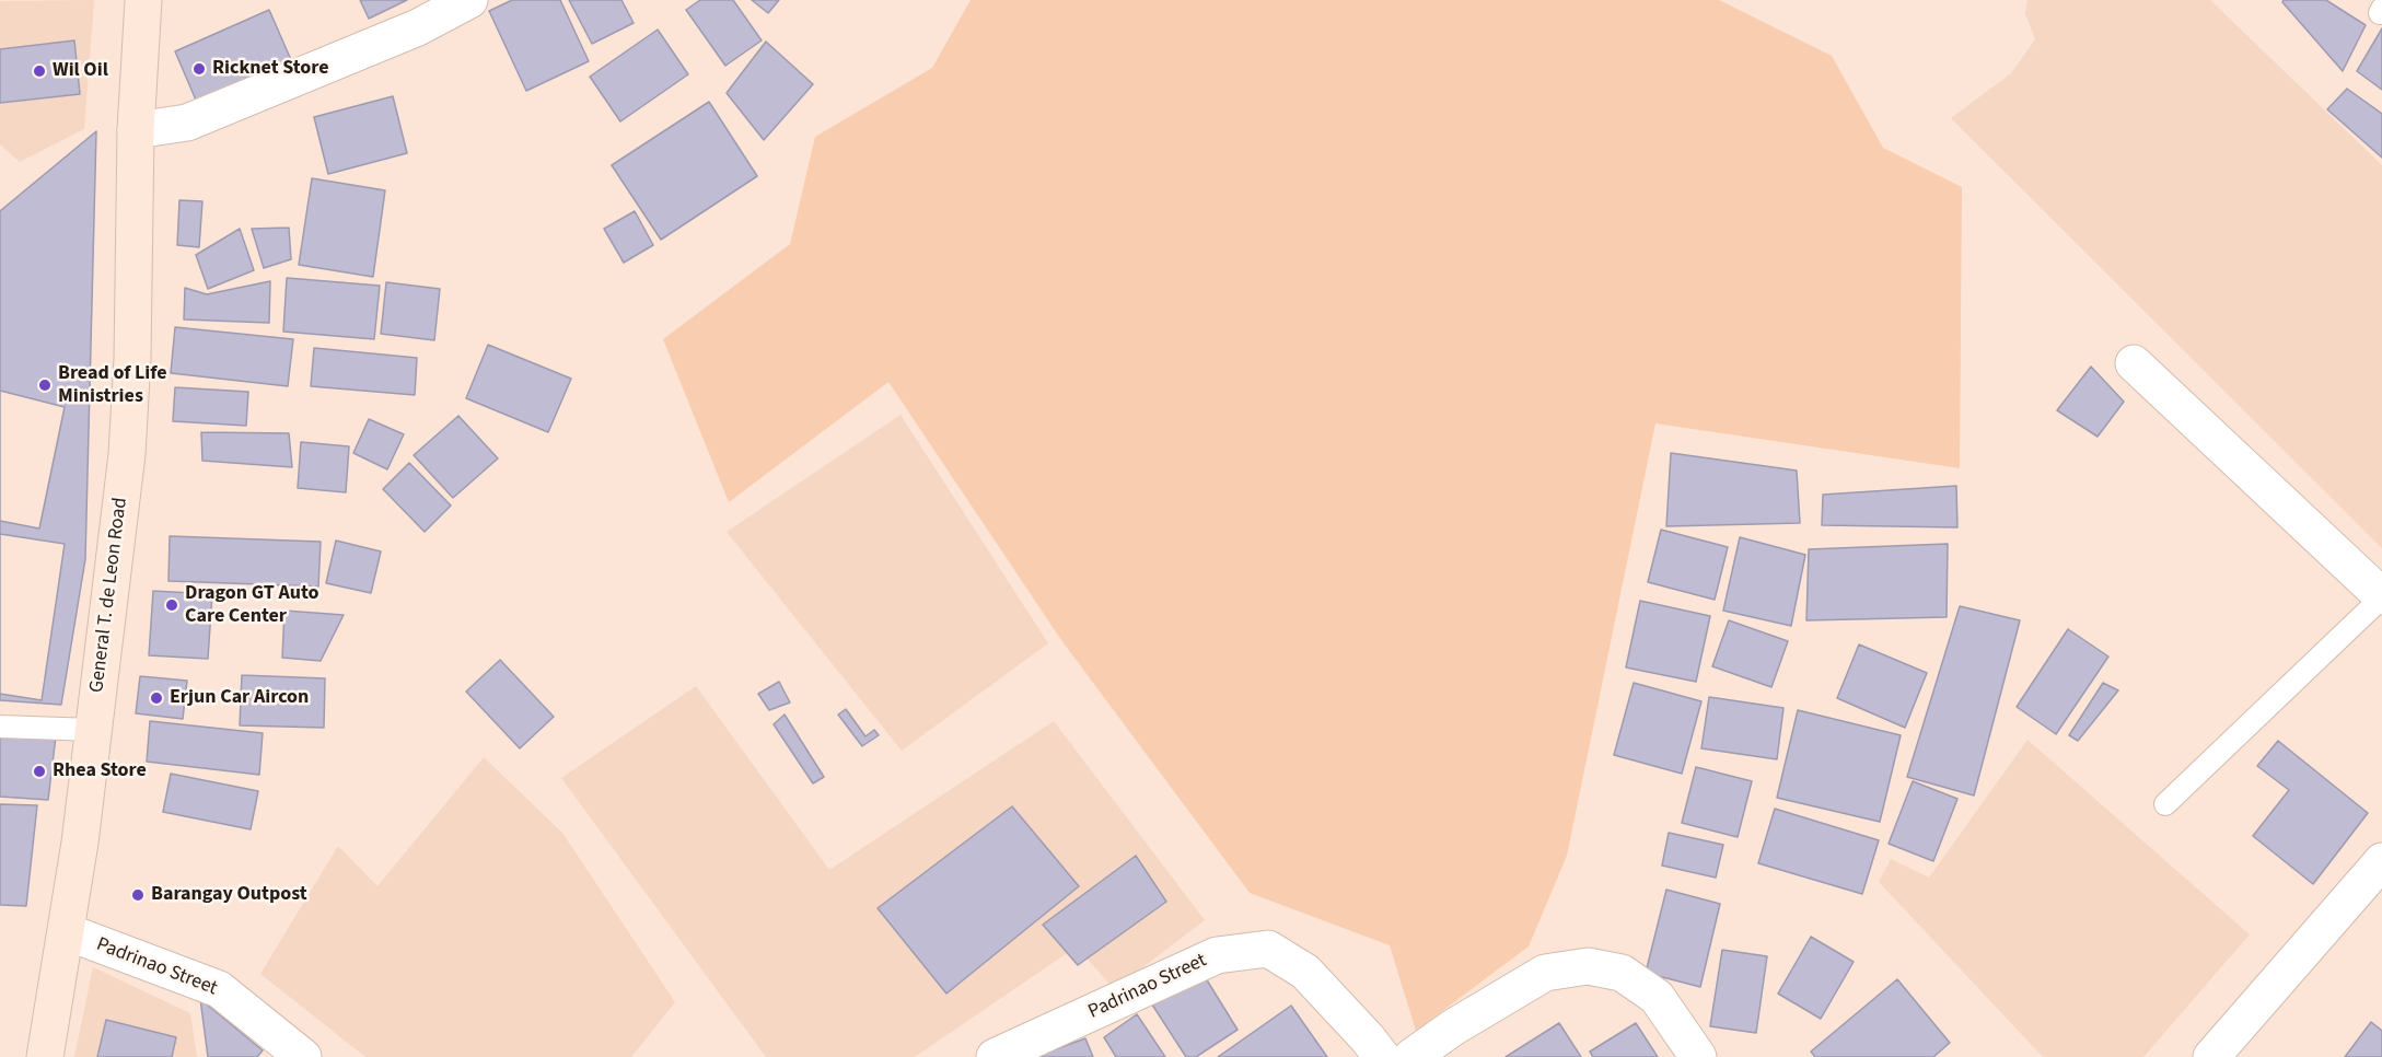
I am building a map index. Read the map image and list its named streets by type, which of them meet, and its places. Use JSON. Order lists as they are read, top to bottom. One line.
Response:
{"streets":{"main road":["General T. de Leon Road"],"street":["Padrinao Street"]},"crossings":[["General T. de Leon Road","Padrinao Street"]],"places":["Ricknet Store","Wil Oil","Bread of Life Ministries","Dragon GT Auto Care Center","Erjun Car Aircon","Rhea Store","Barangay Outpost"]}
